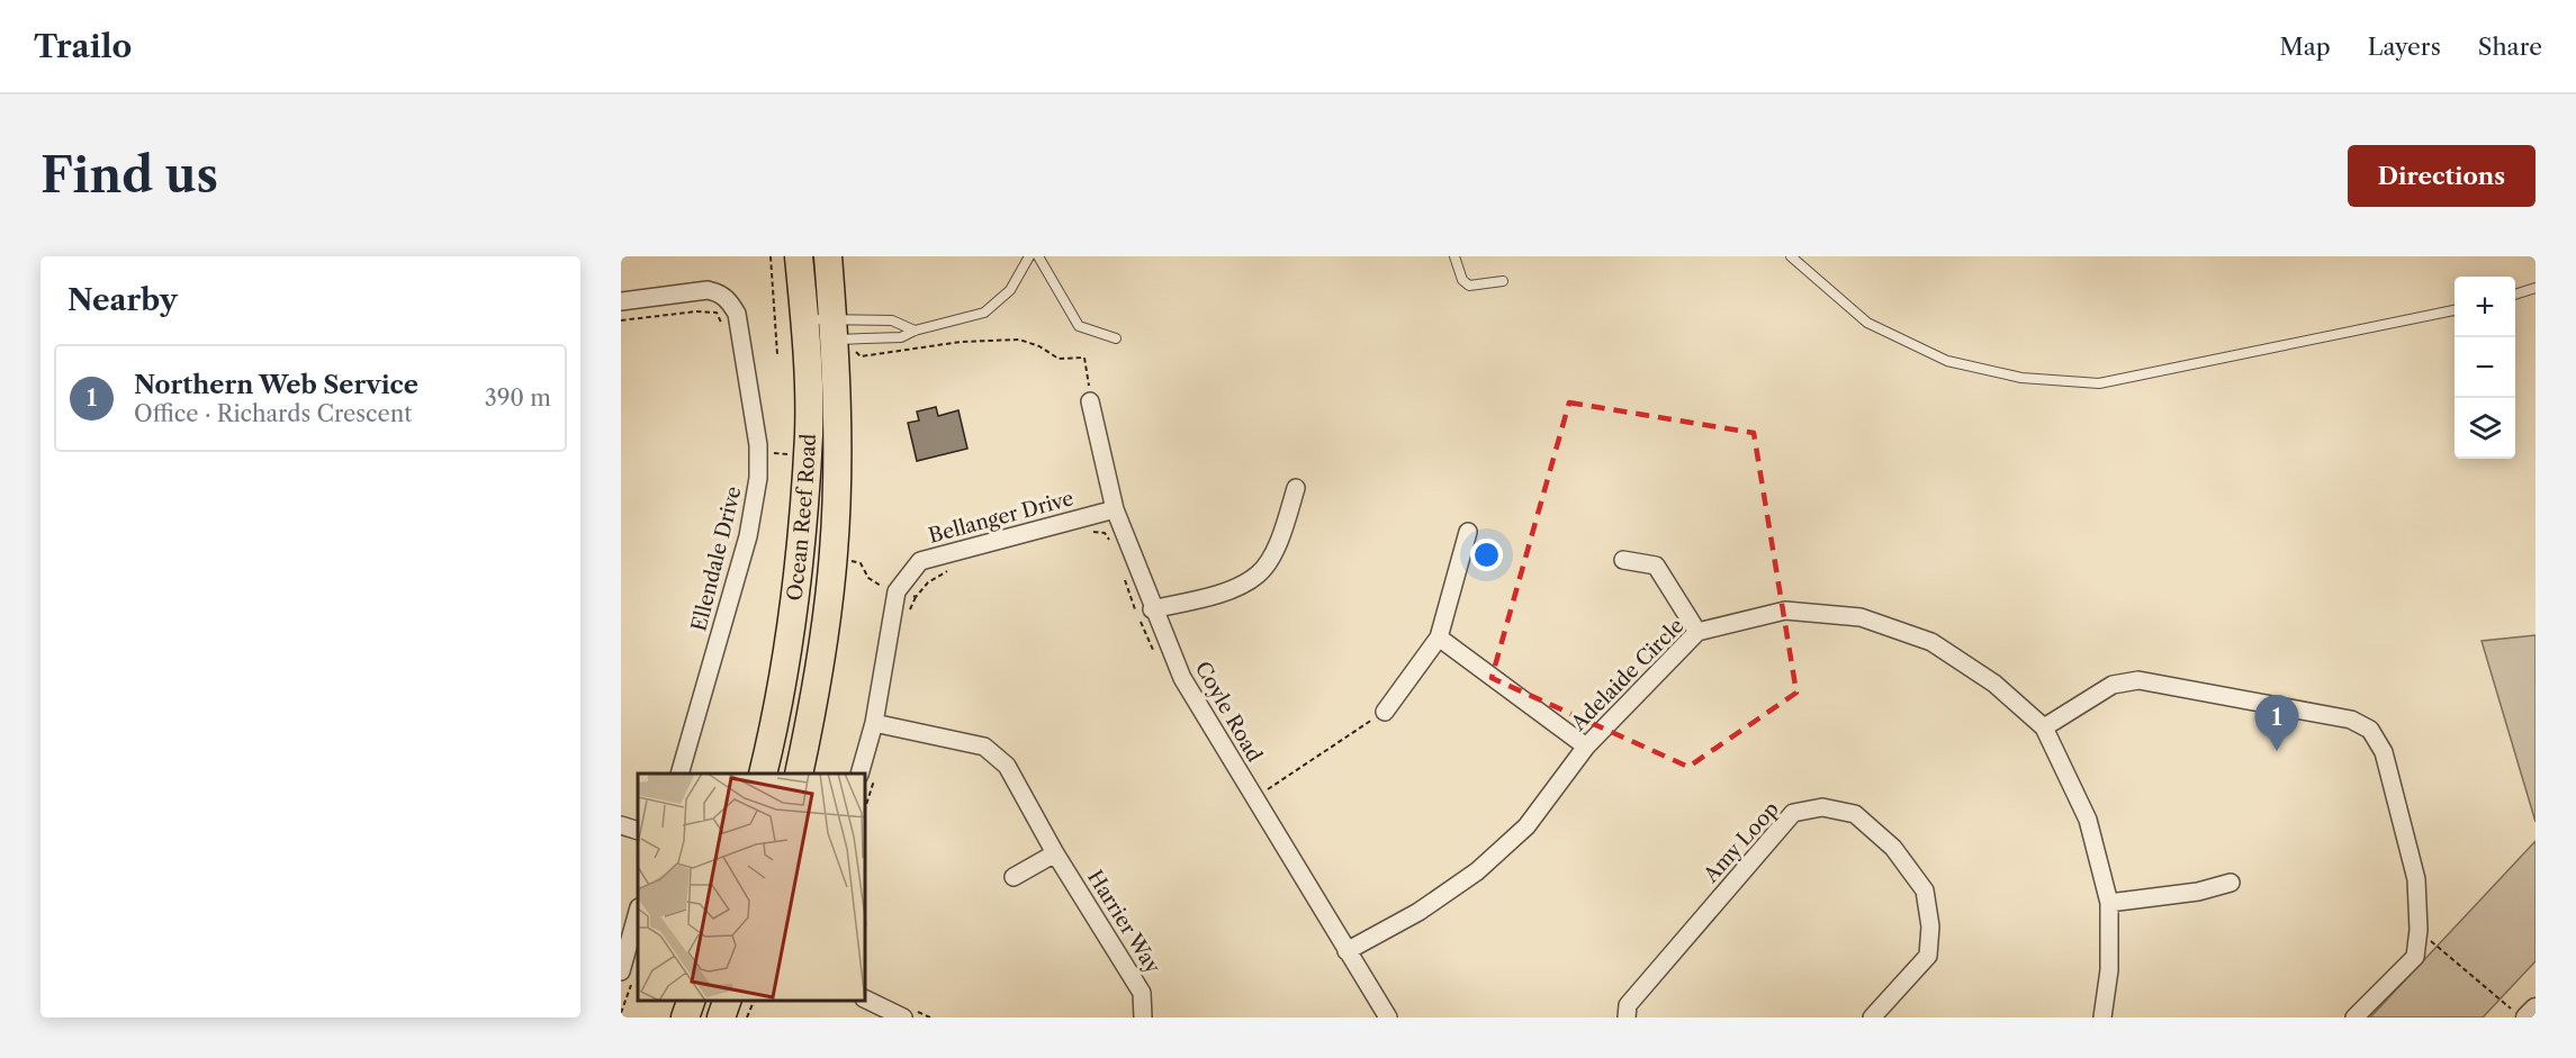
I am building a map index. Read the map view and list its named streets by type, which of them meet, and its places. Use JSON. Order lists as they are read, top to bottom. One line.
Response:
{"streets":{"main road":["Ocean Reef Road"],"street":["Bellanger Drive","Ellendale Drive","Adelaide Circle","Coyle Road","Amy Loop","Harrier Way"]},"crossings":[["Bellanger Drive","Coyle Road"],["Bellanger Drive","Harrier Way"],["Adelaide Circle","Coyle Road"]],"page":{"header":"Trailo","nav":["Map","Layers","Share"],"buttons":"Directions","title":"Find us","heading":"Nearby","map_buttons":["+","−"],"list":[{"mark":"1","name":"Northern Web Service","note":"Office · Richards Crescent","value":"390 m"}],"pins":"1"}}
